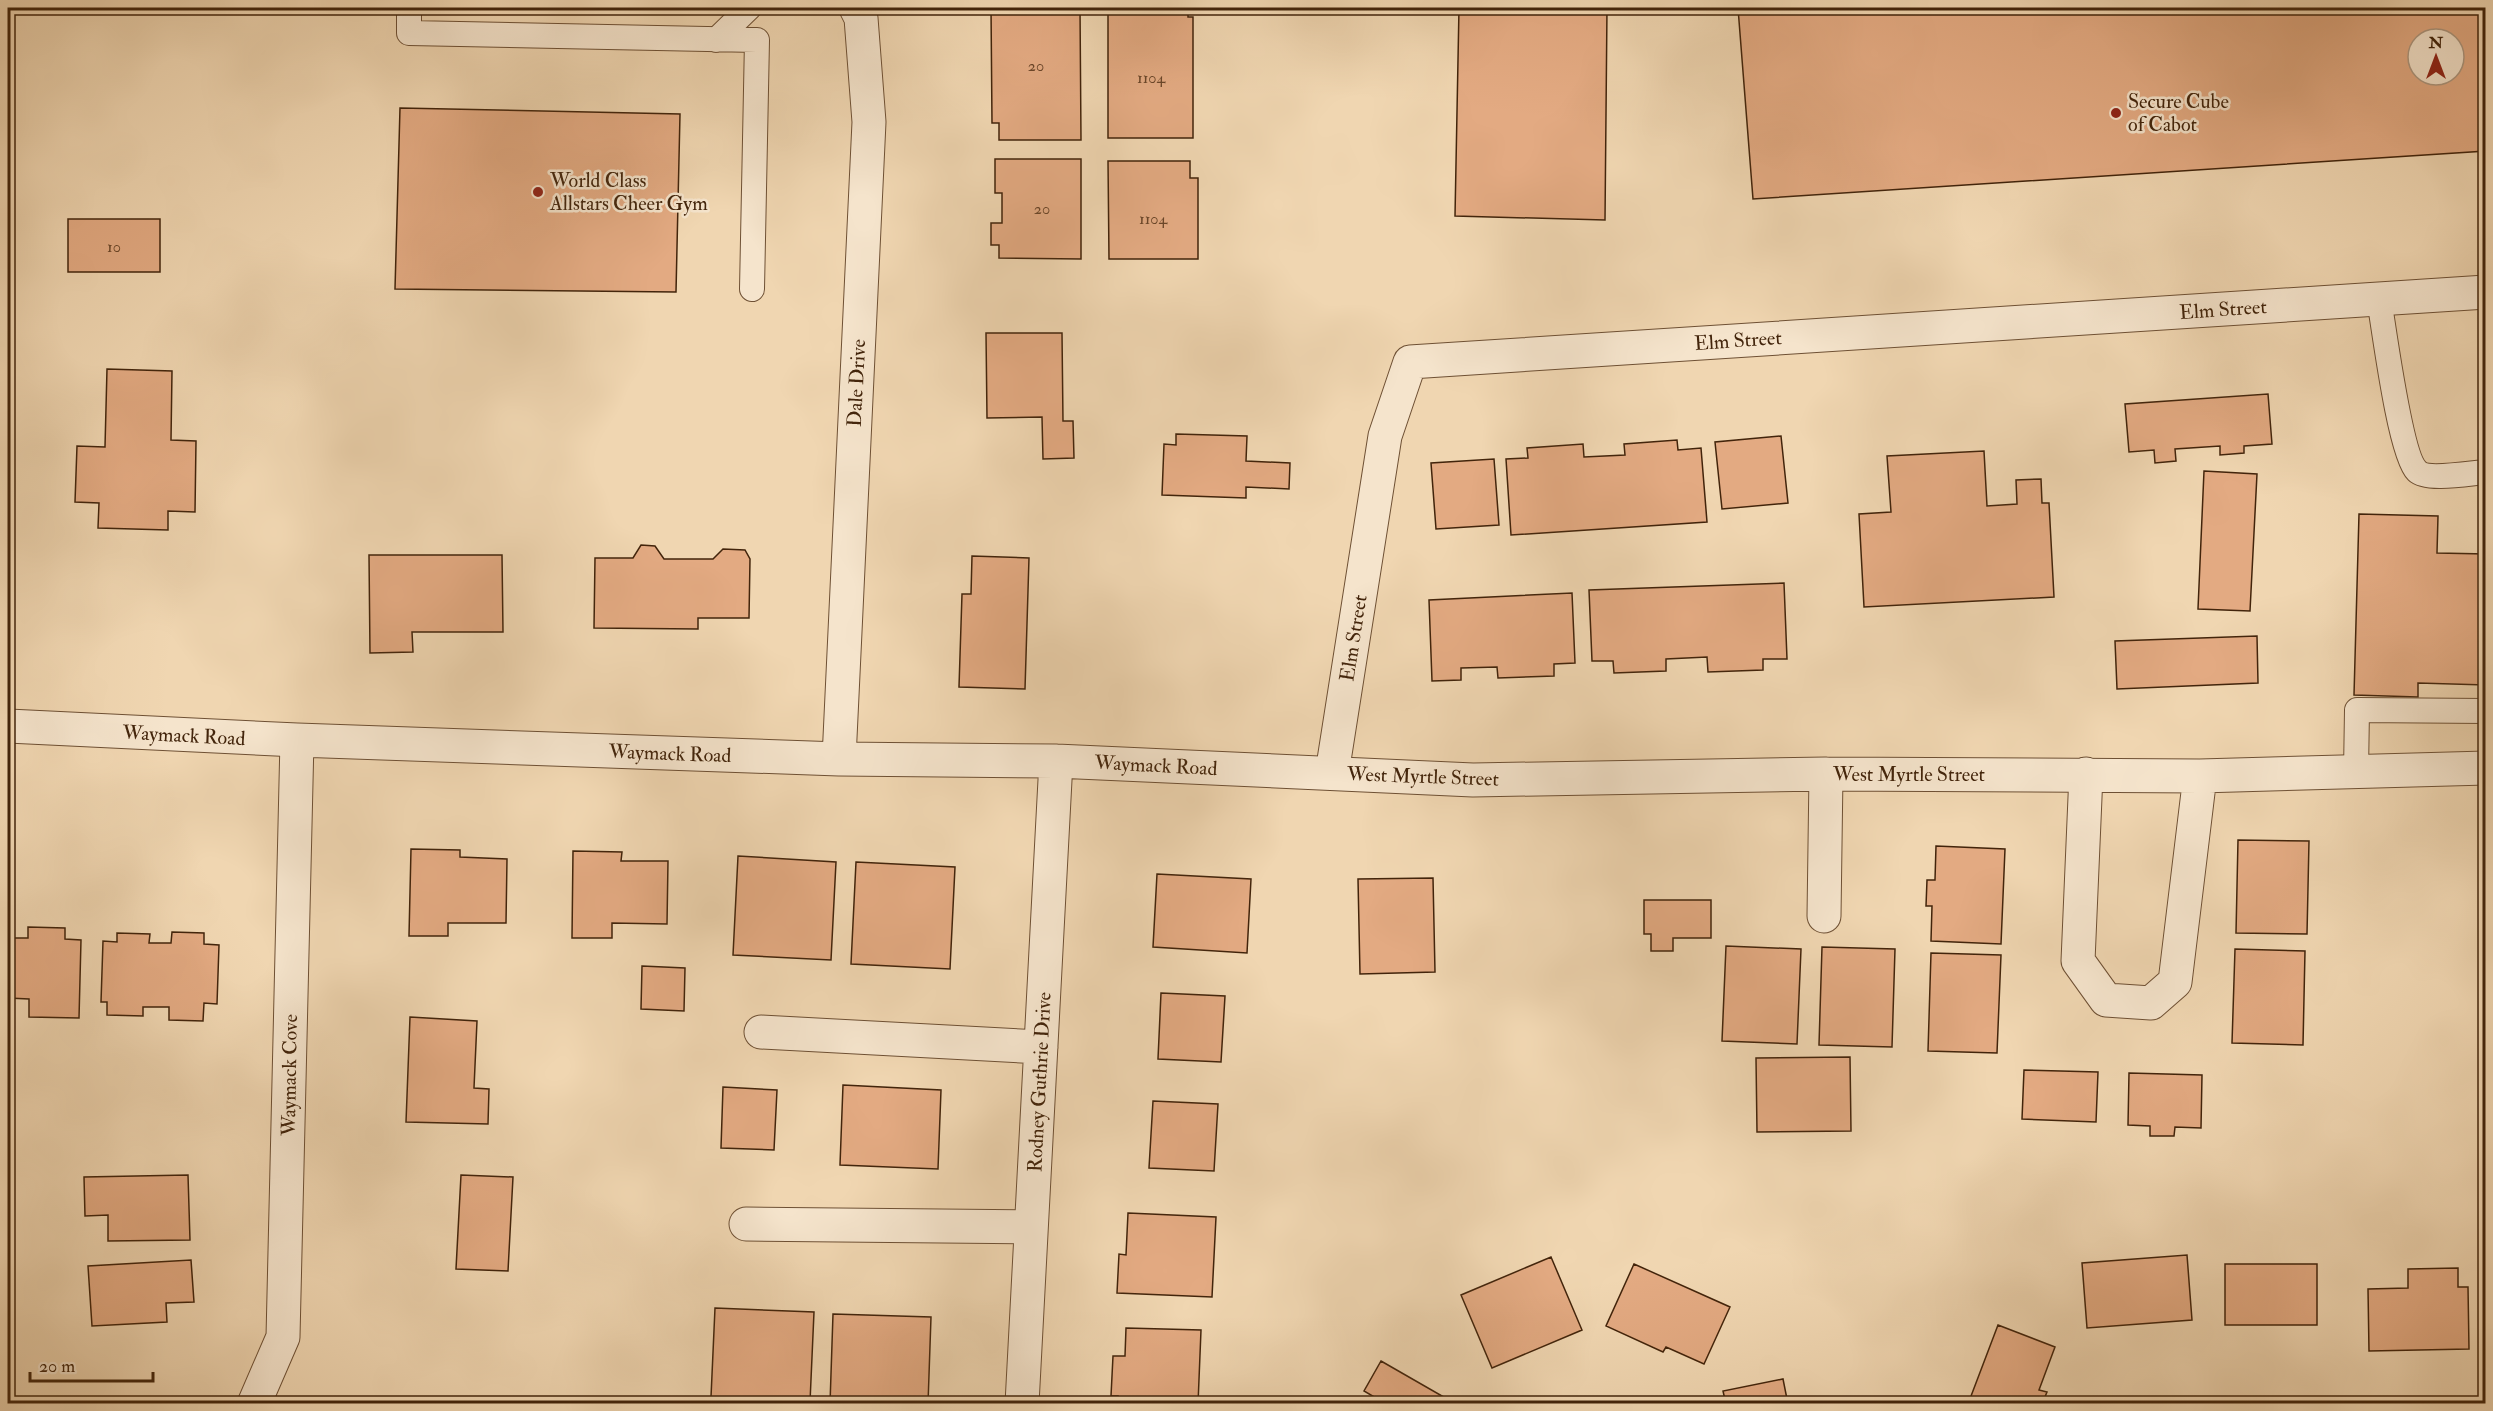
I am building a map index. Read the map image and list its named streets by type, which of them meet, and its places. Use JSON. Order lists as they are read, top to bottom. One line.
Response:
{"streets":{"street":["Elm Street","Dale Drive","Waymack Road","West Myrtle Street","Waymack Cove","Rodney Guthrie Drive"]},"crossings":[["Elm Street","Waymack Road"],["Elm Street","West Myrtle Street"],["Dale Drive","Waymack Road"],["Waymack Road","West Myrtle Street"],["Waymack Road","Waymack Cove"],["Waymack Road","Rodney Guthrie Drive"]],"places":["Secure Cube of Cabot","World Class Allstars Cheer Gym"],"house_numbers":["20","1104","20","1104","10"],"scale_bar":"20 m","north":"top"}
